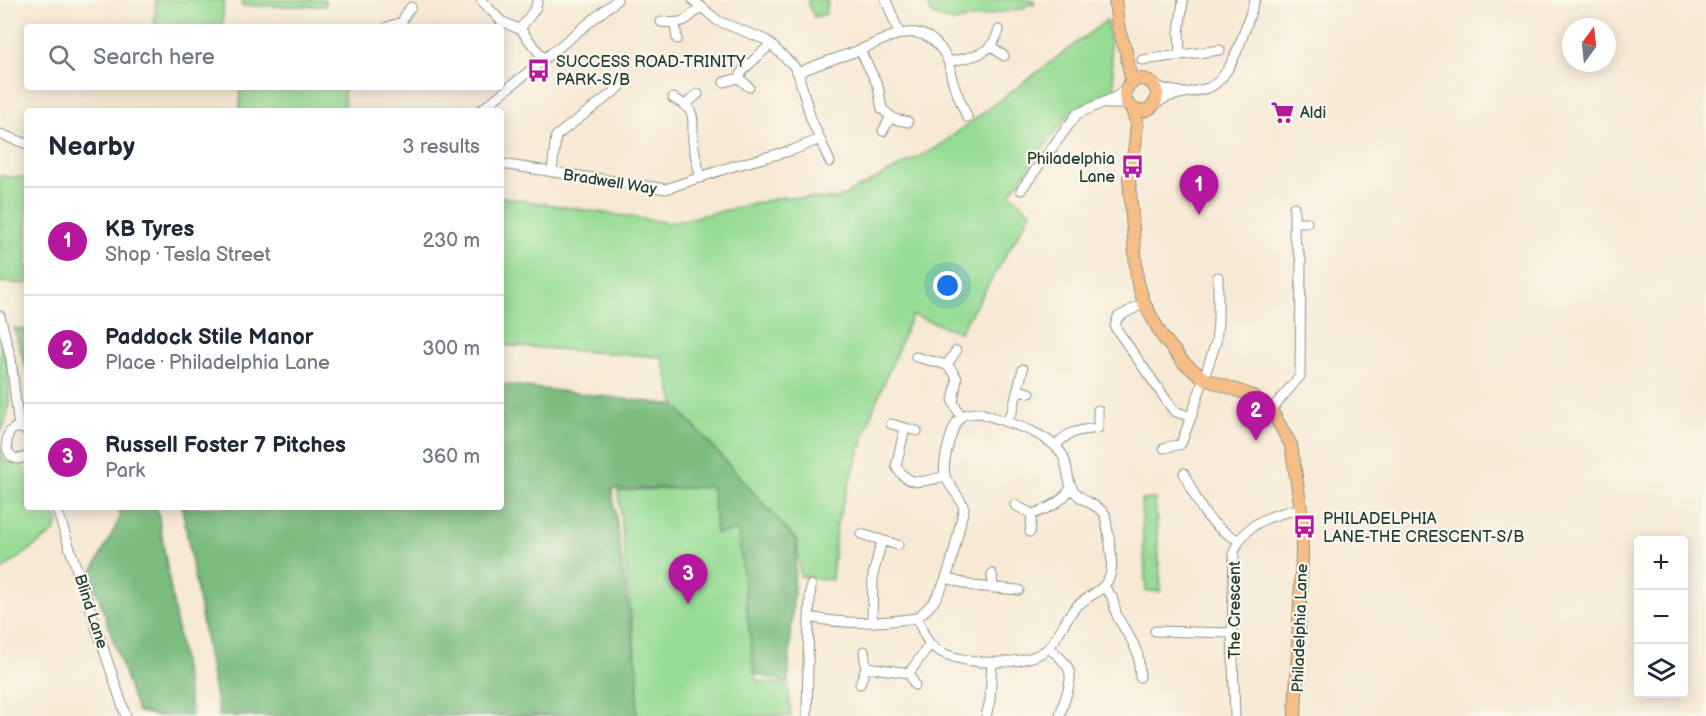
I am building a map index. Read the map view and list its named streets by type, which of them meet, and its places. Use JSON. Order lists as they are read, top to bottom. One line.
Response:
{"streets":{"main road":["Philadelphia Lane"],"street":["Bradwell Way","The Crescent","Blind Lane"]},"crossings":[["The Crescent","Philadelphia Lane"]],"places":{"bus stop":["SUCCESS ROAD-TRINITY PARK-S/B","Philadelphia Lane","PHILADELPHIA LANE-THE CRESCENT-S/B"],"supermarket":["Aldi"]},"north":"top","page":{"search":"Search here","heading":["Nearby","3 results"],"pins":["1","2","3"],"list":[{"mark":"1","name":"KB Tyres","note":"Shop · Tesla Street","value":"230 m"},{"mark":"2","name":"Paddock Stile Manor","note":"Place · Philadelphia Lane","value":"300 m"},{"mark":"3","name":"Russell Foster 7 Pitches","note":"Park","value":"360 m"}],"map_buttons":["+","−"]}}
